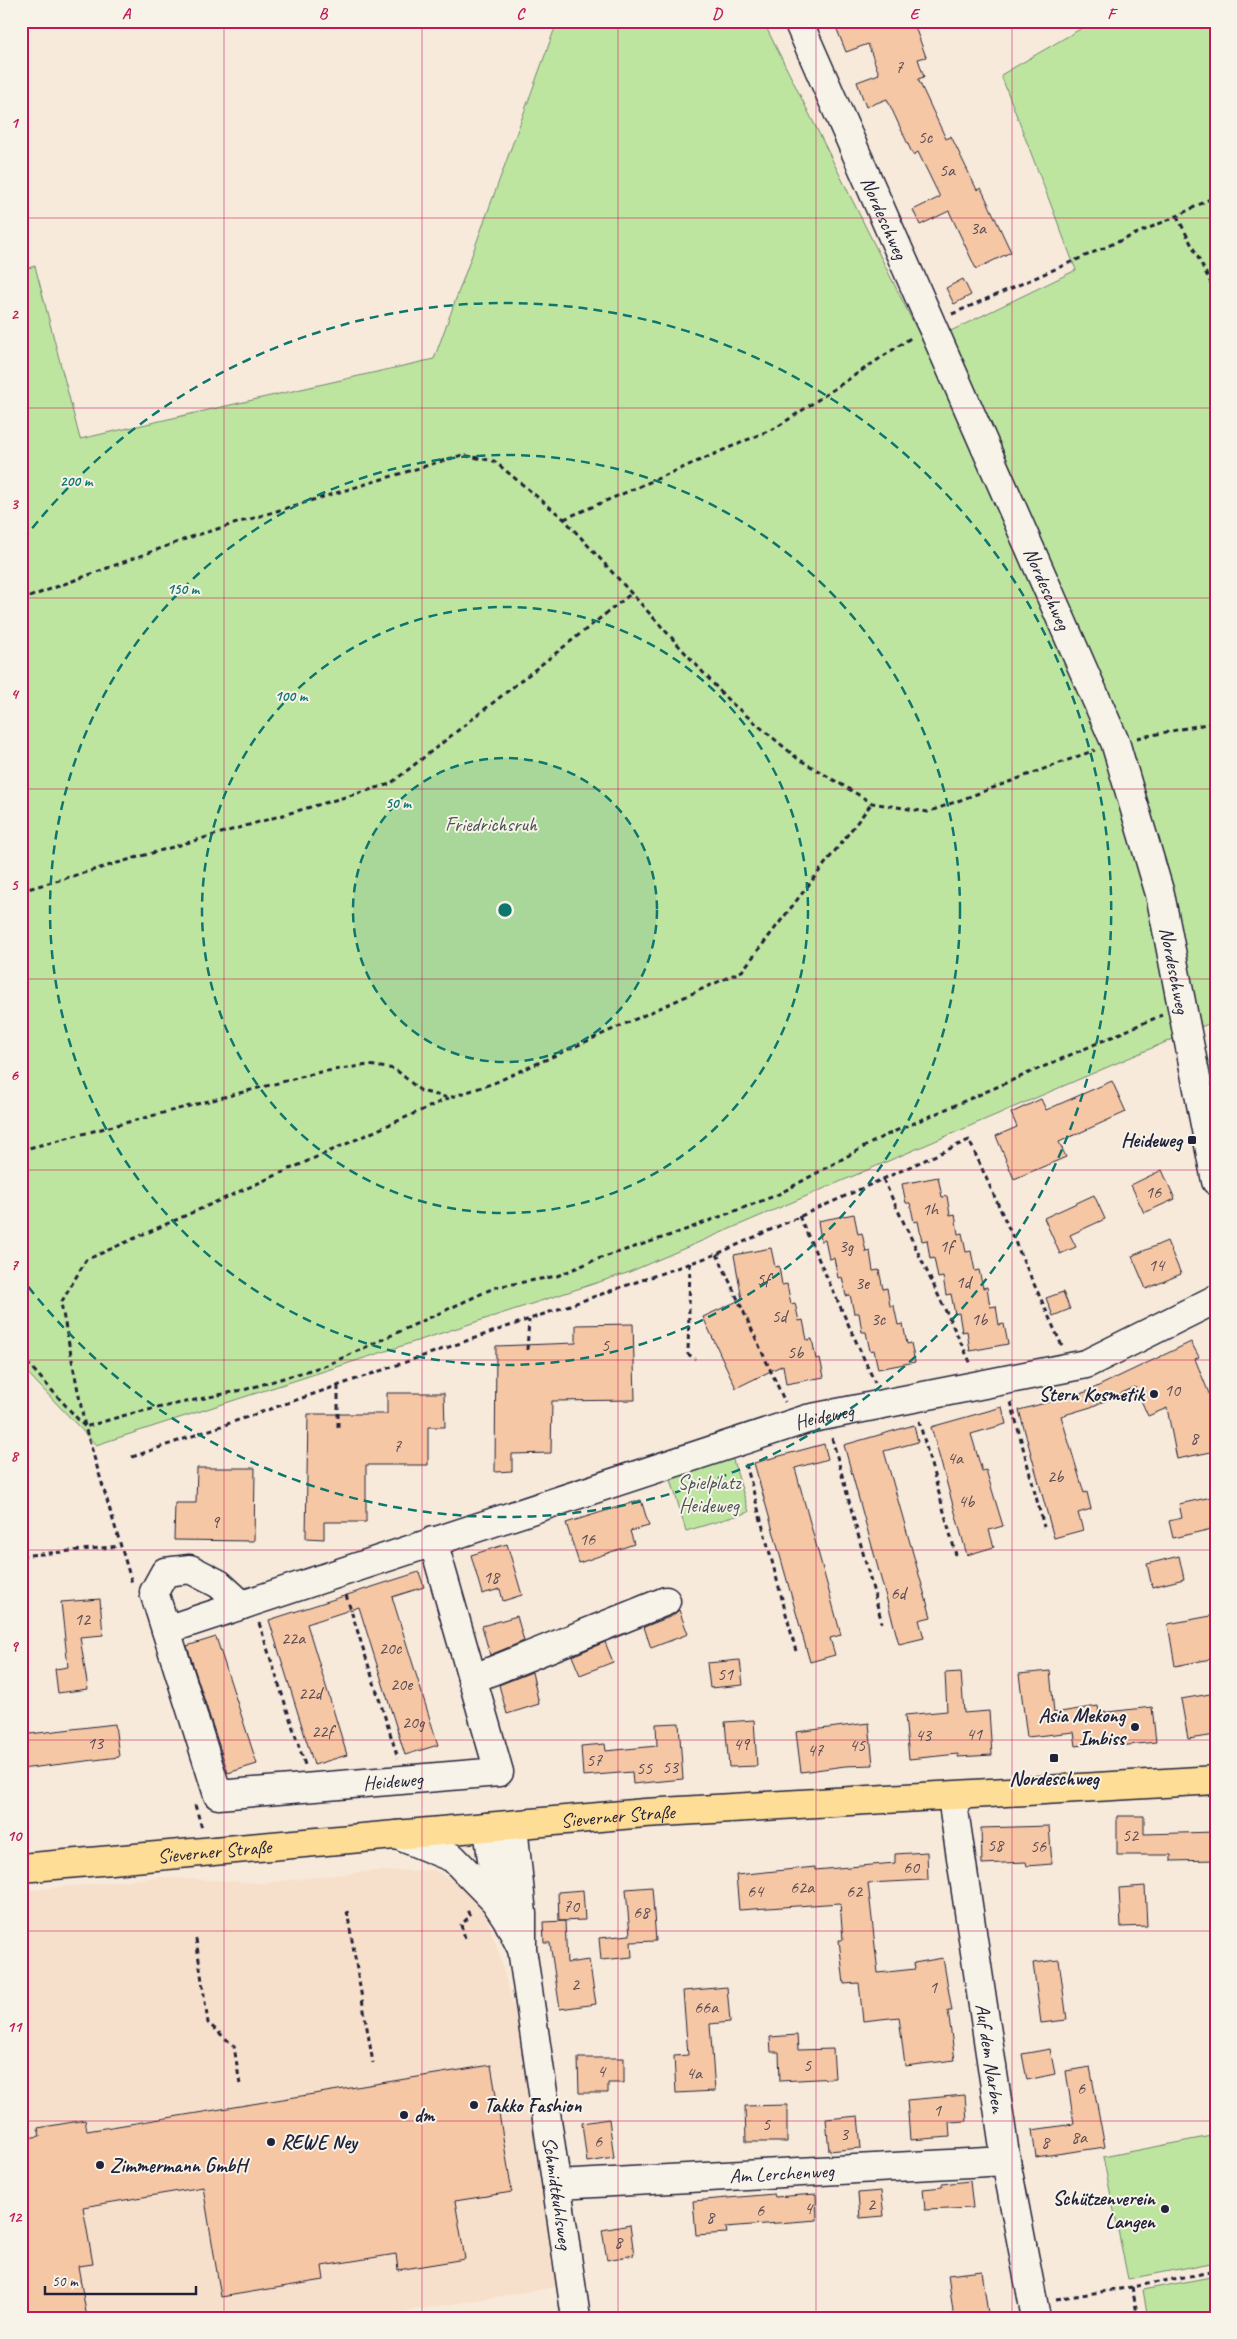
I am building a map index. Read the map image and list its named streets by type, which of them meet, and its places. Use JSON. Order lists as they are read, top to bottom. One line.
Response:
{"streets":{"main road":["Sieverner Straße"],"street":["Nordeschweg","Heideweg","Auf dem Narben","Am Lerchenweg","Schmidtkuhlsweg"]},"crossings":[["Sieverner Straße","Auf dem Narben"],["Sieverner Straße","Schmidtkuhlsweg"],["Auf dem Narben","Am Lerchenweg"],["Am Lerchenweg","Schmidtkuhlsweg"]],"parks":["Friedrichsruh","Spielplatz Heideweg"],"places":{"transit":["Heideweg","Nordeschweg"],"other":["Stern Kosmetik","Asia Mekong Imbiss","Takko Fashion","dm","REWE Ney","Zimmermann GmbH","Schützenverein Langen"]},"house_numbers":["7","5c","5a","3a","16","1h","3g","1f","14","5f","1d","3e","5d","3c","1b","5","5b","10","8","7","4a","2b","4b","9","16","18","6d","12","22a","20c","51","20e","22d","20g","22f","41","43","13","49","45","47","57","53","55","52","58","56","60","62a","64","62","70","68","2","1","66a","5","4","4a","6","1","5","3","8a","6","8","2","4","6","8","8"],"scale_bar":"50 m","grid":{"columns":["A","B","C","D","E","F"],"rows":["1","2","3","4","5","6","7","8","9","10","11","12"]},"rings":["200 m","150 m","100 m","50 m"]}
